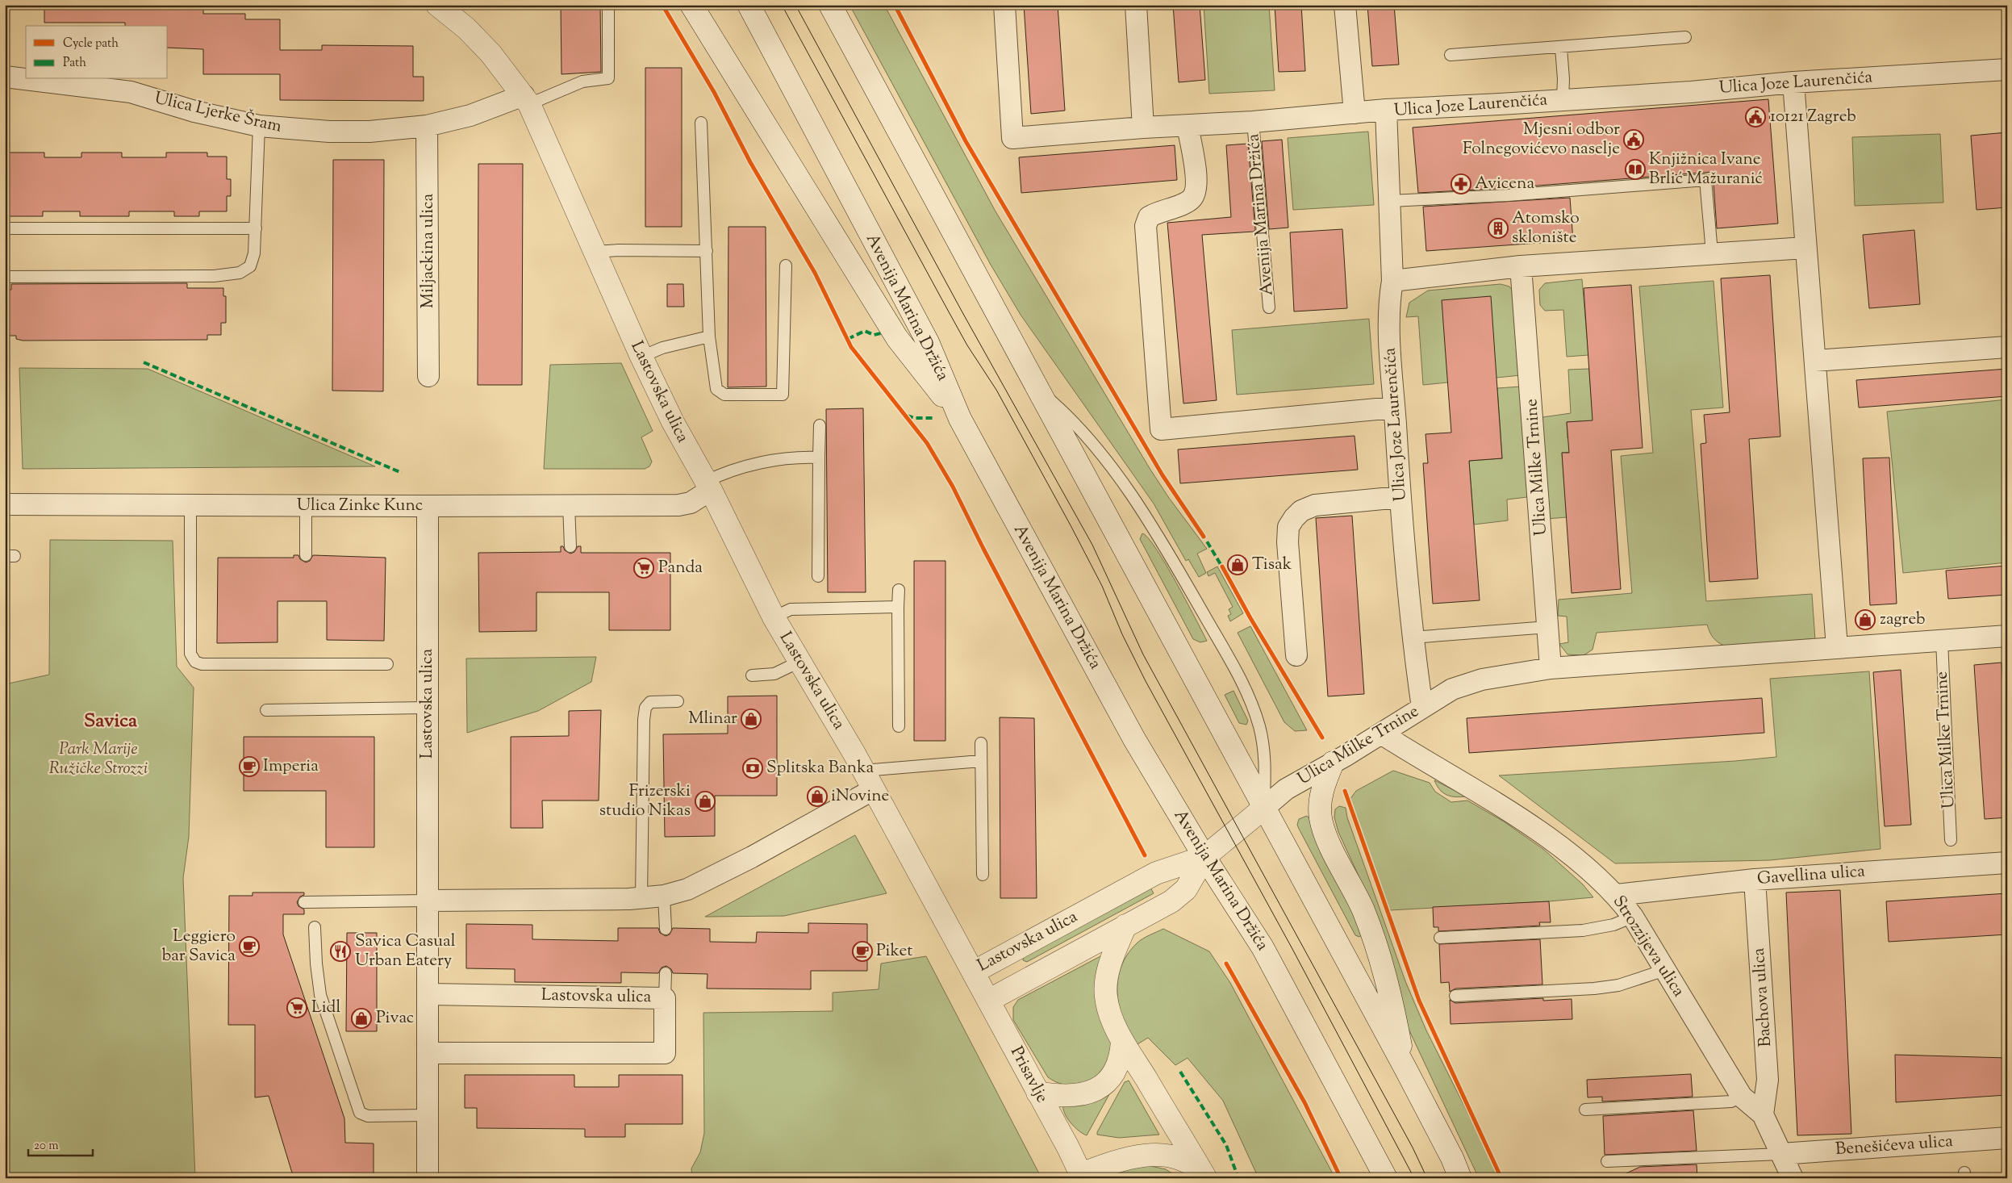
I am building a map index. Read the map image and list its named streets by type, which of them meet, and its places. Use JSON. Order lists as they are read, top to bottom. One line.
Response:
{"streets":{"main road":["Avenija Marina Držića","Lastovska ulica","Prisavlje"],"street":["Ulica Joze Laurenčića","Ulica Ljerke Šram","Miljackina ulica","Ulica Milke Trnine","Ulica Zinke Kunc","Gavellina ulica","Strozzijeva ulica","Bachova ulica","Benešićeva ulica"]},"crossings":[["Ulica Joze Laurenčića","Avenija Marina Držića"],["Ulica Joze Laurenčića","Ulica Milke Trnine"],["Ulica Ljerke Šram","Miljackina ulica"],["Ulica Ljerke Šram","Lastovska ulica"],["Avenija Marina Držića","Lastovska ulica"],["Lastovska ulica","Ulica Milke Trnine"],["Lastovska ulica","Ulica Zinke Kunc"],["Lastovska ulica","Prisavlje"],["Ulica Milke Trnine","Strozzijeva ulica"],["Gavellina ulica","Strozzijeva ulica"],["Gavellina ulica","Bachova ulica"],["Strozzijeva ulica","Bachova ulica"],["Strozzijeva ulica","Benešićeva ulica"]],"districts":["Savica"],"parks":["Park Marije Ružičke Strozzi"],"places":{"public building":["10121 Zagreb","Mjesni odbor Folnegovićevo naselje"],"library":["Knjižnica Ivane Brlić Mažuranić"],"pharmacy":["Avicena"],"building":["Atomsko sklonište"],"shop":["Tisak","zagreb","Mlinar","iNovine","Frizerski studio Nikas","Pivac"],"supermarket":["Panda","Lidl"],"cafe":["Imperia","Leggiero bar Savica","Piket"],"bank":["Splitska Banka"],"restaurant":["Savica Casual Urban Eatery"]},"legend":["Cycle path","Path"],"scale_bar":"20 m"}
